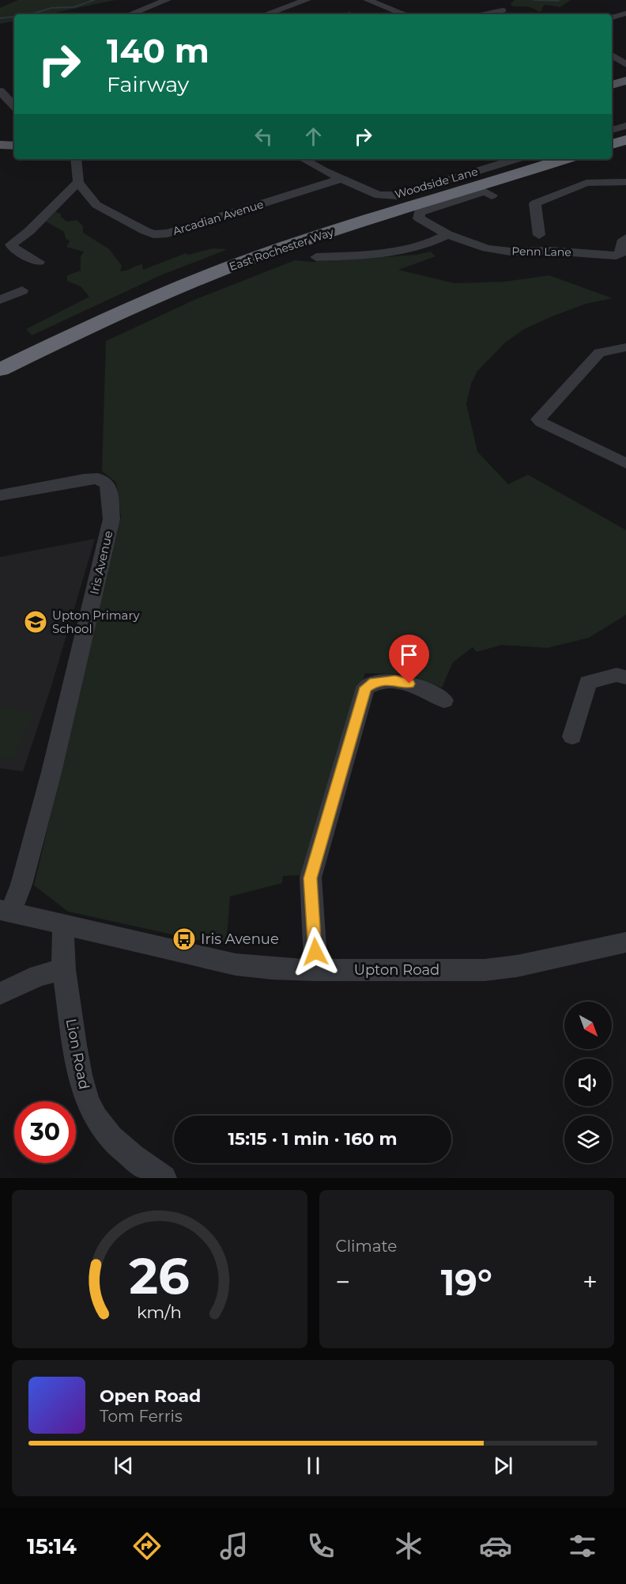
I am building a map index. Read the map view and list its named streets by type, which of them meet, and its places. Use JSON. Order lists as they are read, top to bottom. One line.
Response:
{"streets":{"highway":["East Rochester Way"],"street":["Woodside Lane","Arcadian Avenue","Penn Lane","Iris Avenue","Upton Road","Lion Road"]},"crossings":[["Woodside Lane","Arcadian Avenue"],["Iris Avenue","Upton Road"],["Upton Road","Lion Road"]],"places":{"school or university":["Upton Primary School"],"bus stop":["Iris Avenue"]},"north":"bottom right","page":{"turn":["140 m","Fairway"],"limit":"30","trip":"15:15 · 1 min · 160 m","tile":"Climate","heat":["−","19°","+"],"song":["Open Road","Tom Ferris"],"tabs":"15:14","gauge":["26","km/h"]}}
